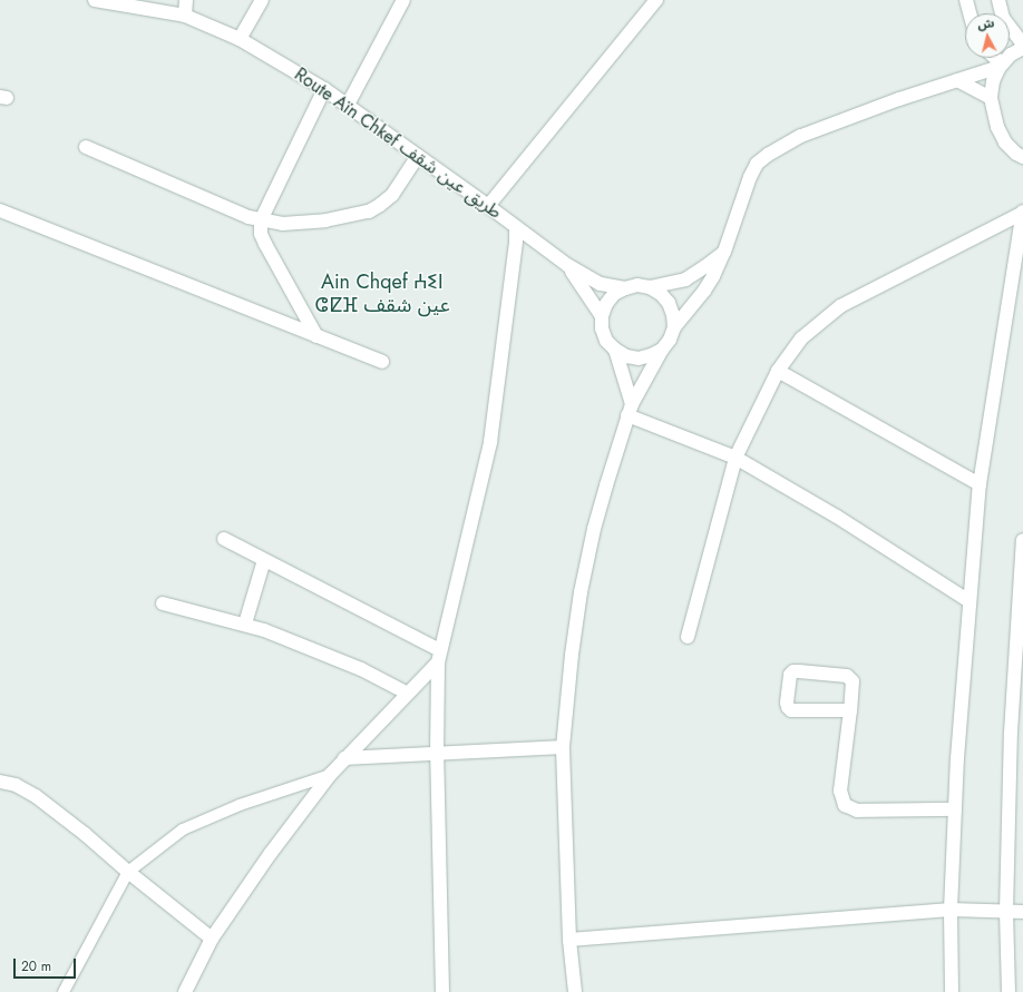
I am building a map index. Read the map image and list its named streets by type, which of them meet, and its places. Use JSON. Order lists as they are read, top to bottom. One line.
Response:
{"streets":{"street":["Route Aïn Chkef طريق عين شقف"]},"districts":["Ain Chqef ⵄⵉⵏ ⵛⵇⴼ عين شقف"],"scale_bar":"20 m","north":"top"}
